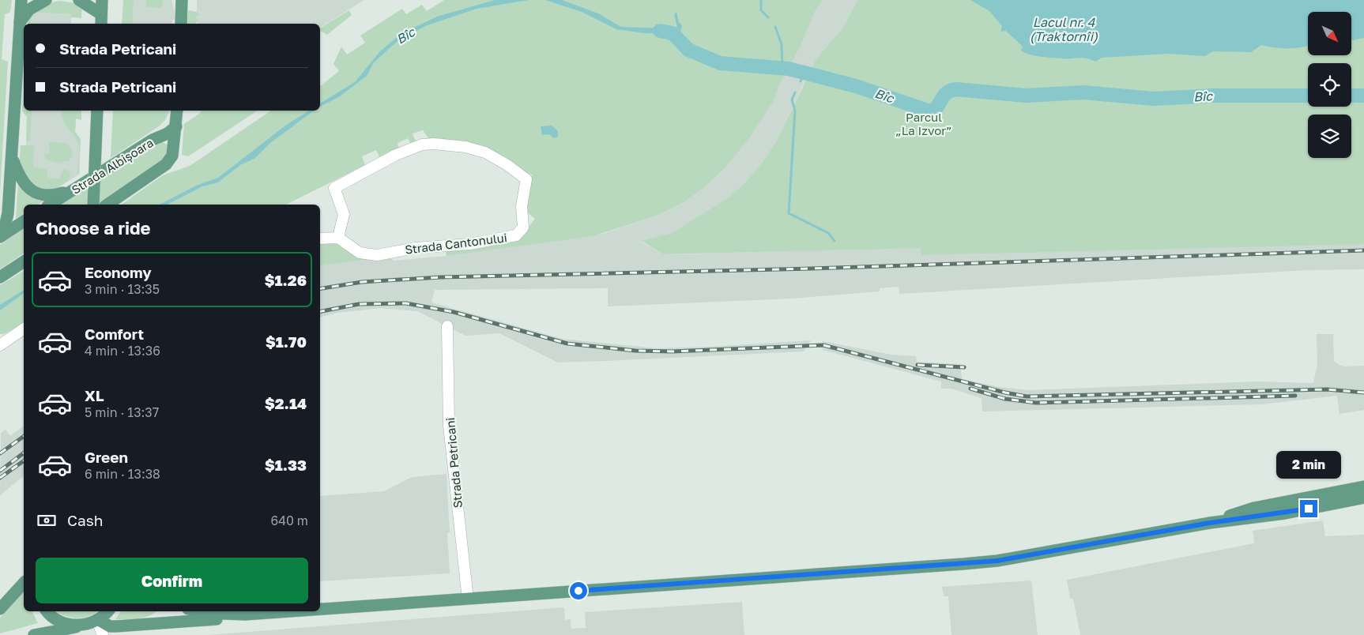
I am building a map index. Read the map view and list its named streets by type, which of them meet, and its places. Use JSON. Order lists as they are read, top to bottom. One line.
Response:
{"streets":{"main road":["Strada Albișoara"],"street":["Strada Cantonului","Strada Petricani"]},"water":["Lacul nr. 4 (Traktornîi)","Bîc"],"parks":["Parcul „La Izvor”"],"north":"bottom right","page":{"banner":["Strada Petricani","Strada Petricani"],"heading":"Choose a ride","list":[{"name":"Economy","note":"3 min · 13:35","value":"$1.26"},{"name":"Comfort","note":"4 min · 13:36","value":"$1.70"},{"name":"XL","note":"5 min · 13:37","value":"$2.14"},{"name":"Green","note":"6 min · 13:38","value":"$1.33"}],"bubble":"2 min","pay":["Cash","640 m"],"buttons":"Confirm"}}
